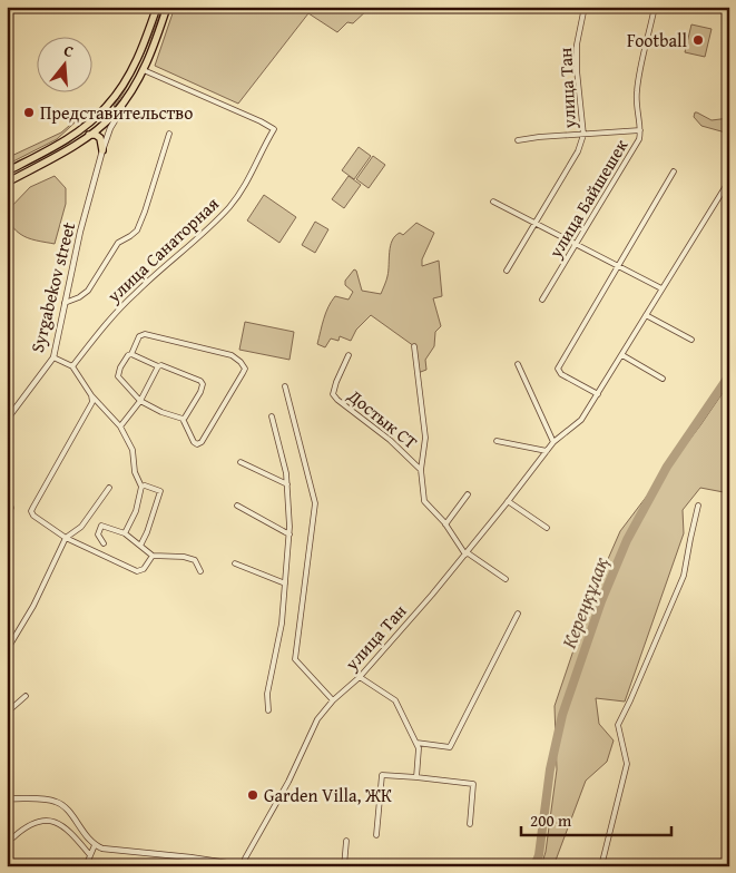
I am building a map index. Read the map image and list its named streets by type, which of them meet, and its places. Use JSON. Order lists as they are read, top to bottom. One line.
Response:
{"streets":{"street":["улица Тан","улица Байшешек","улица Санаторная","Syrgabekov street","Достык СТ"]},"crossings":[["улица Тан","Достык СТ"],["улица Санаторная","Syrgabekov street"]],"water":["Кереңқұлақ"],"places":["Football","Представительство","Garden Villa, ЖК"],"scale_bar":"200 m","north":"top"}
